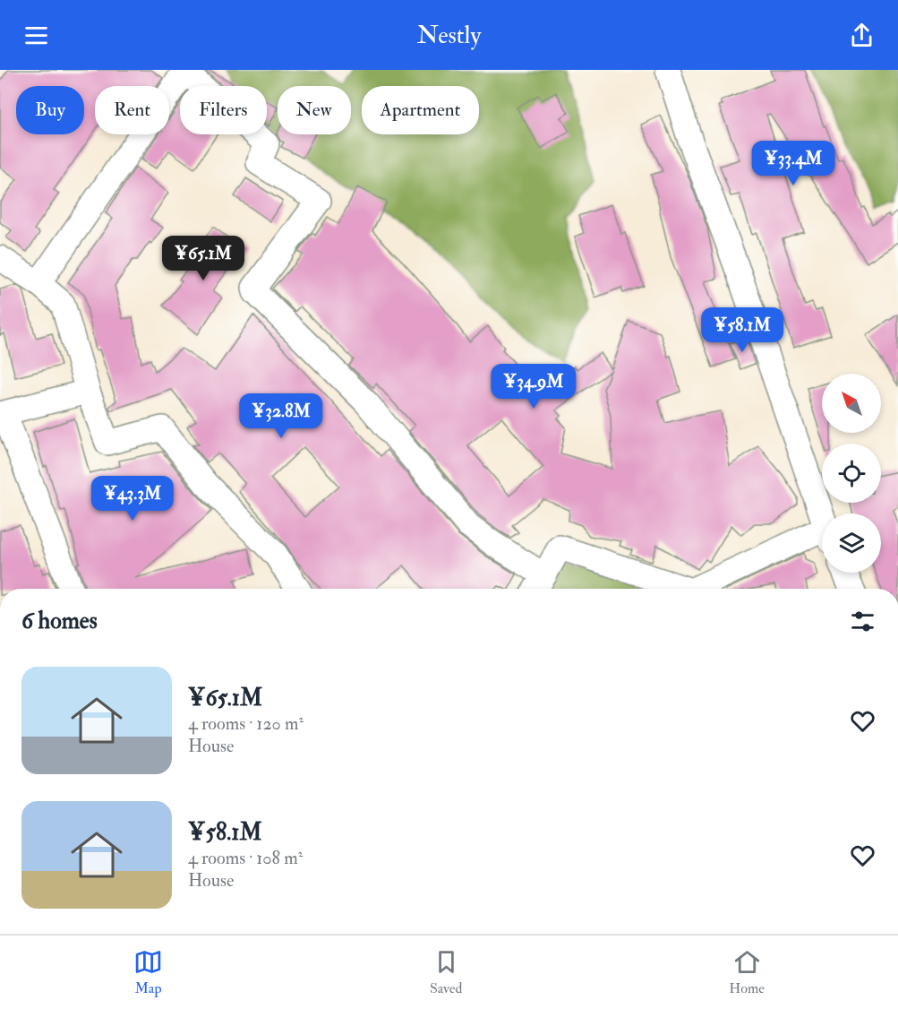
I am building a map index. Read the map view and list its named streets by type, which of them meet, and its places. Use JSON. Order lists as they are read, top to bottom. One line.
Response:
{"north":"top left","page":{"header":"Nestly","chip":["Buy","Rent","Filters","New","Apartment"],"price":["¥33.4M","¥65.1M","¥58.1M","¥34.9M","¥32.8M","¥43.3M"],"heading":"6 homes","list":[{"name":"¥65.1M","note":"4 rooms · 120 m² · House"},{"name":"¥58.1M","note":"4 rooms · 108 m² · House"}],"tabs":["Map","Saved","Home"]}}
